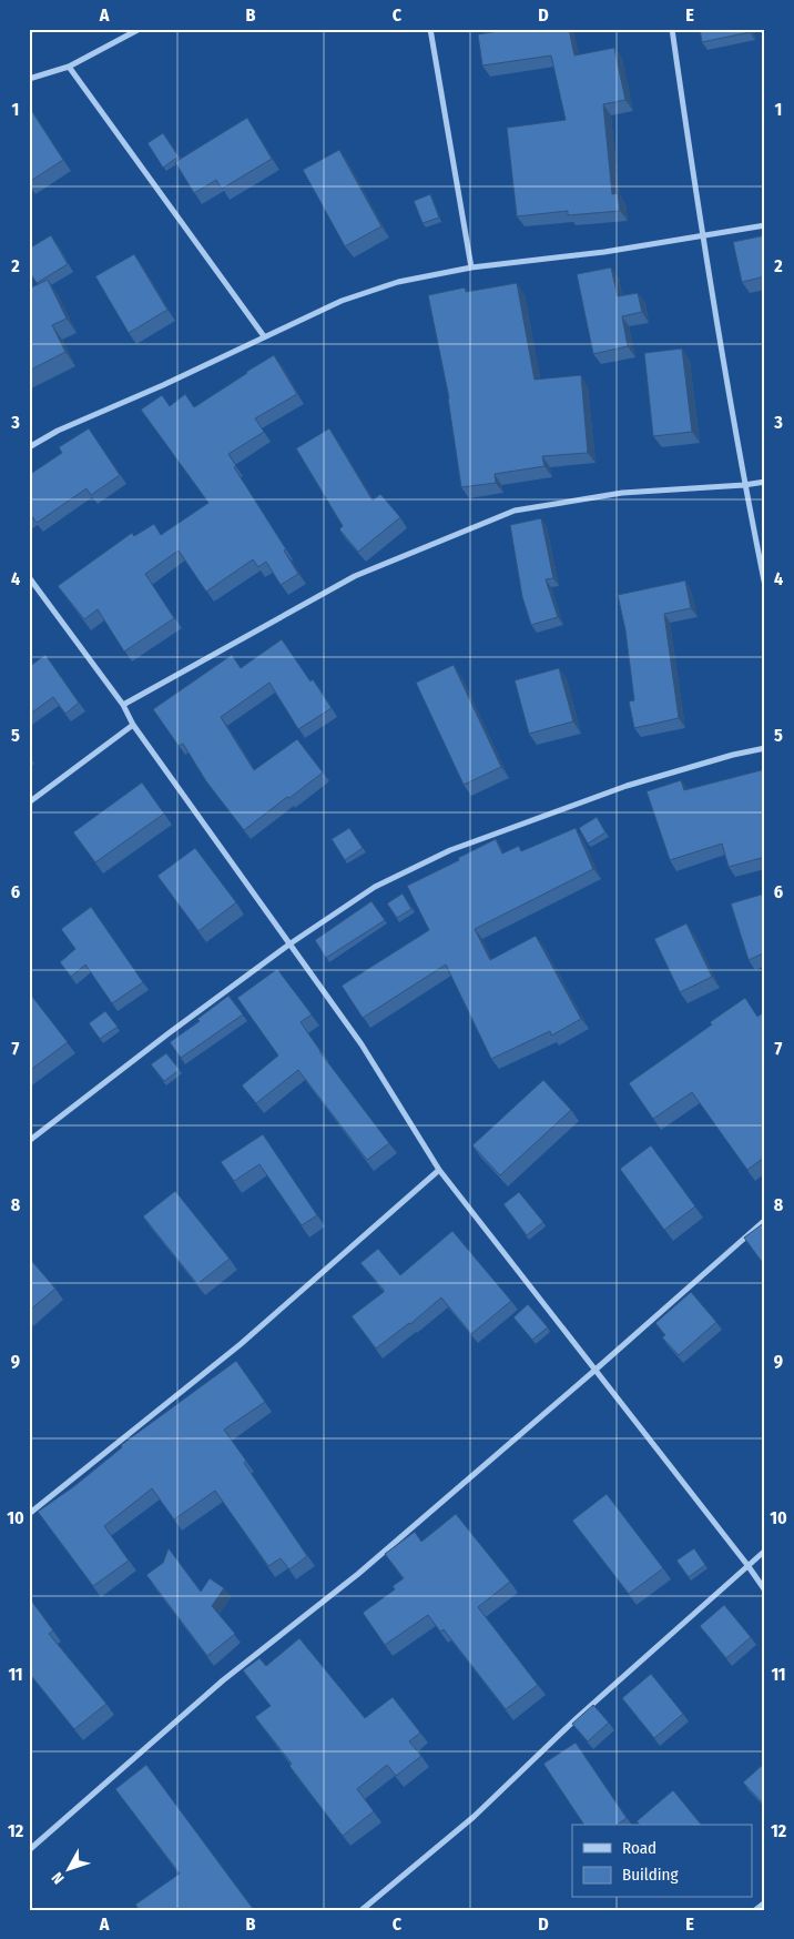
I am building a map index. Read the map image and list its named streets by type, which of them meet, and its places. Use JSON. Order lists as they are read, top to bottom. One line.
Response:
{"legend":["Road","Building"],"north":"bottom left","grid":{"columns":["A","B","C","D","E"],"rows":["1","2","3","4","5","6","7","8","9","10","11","12"]}}
